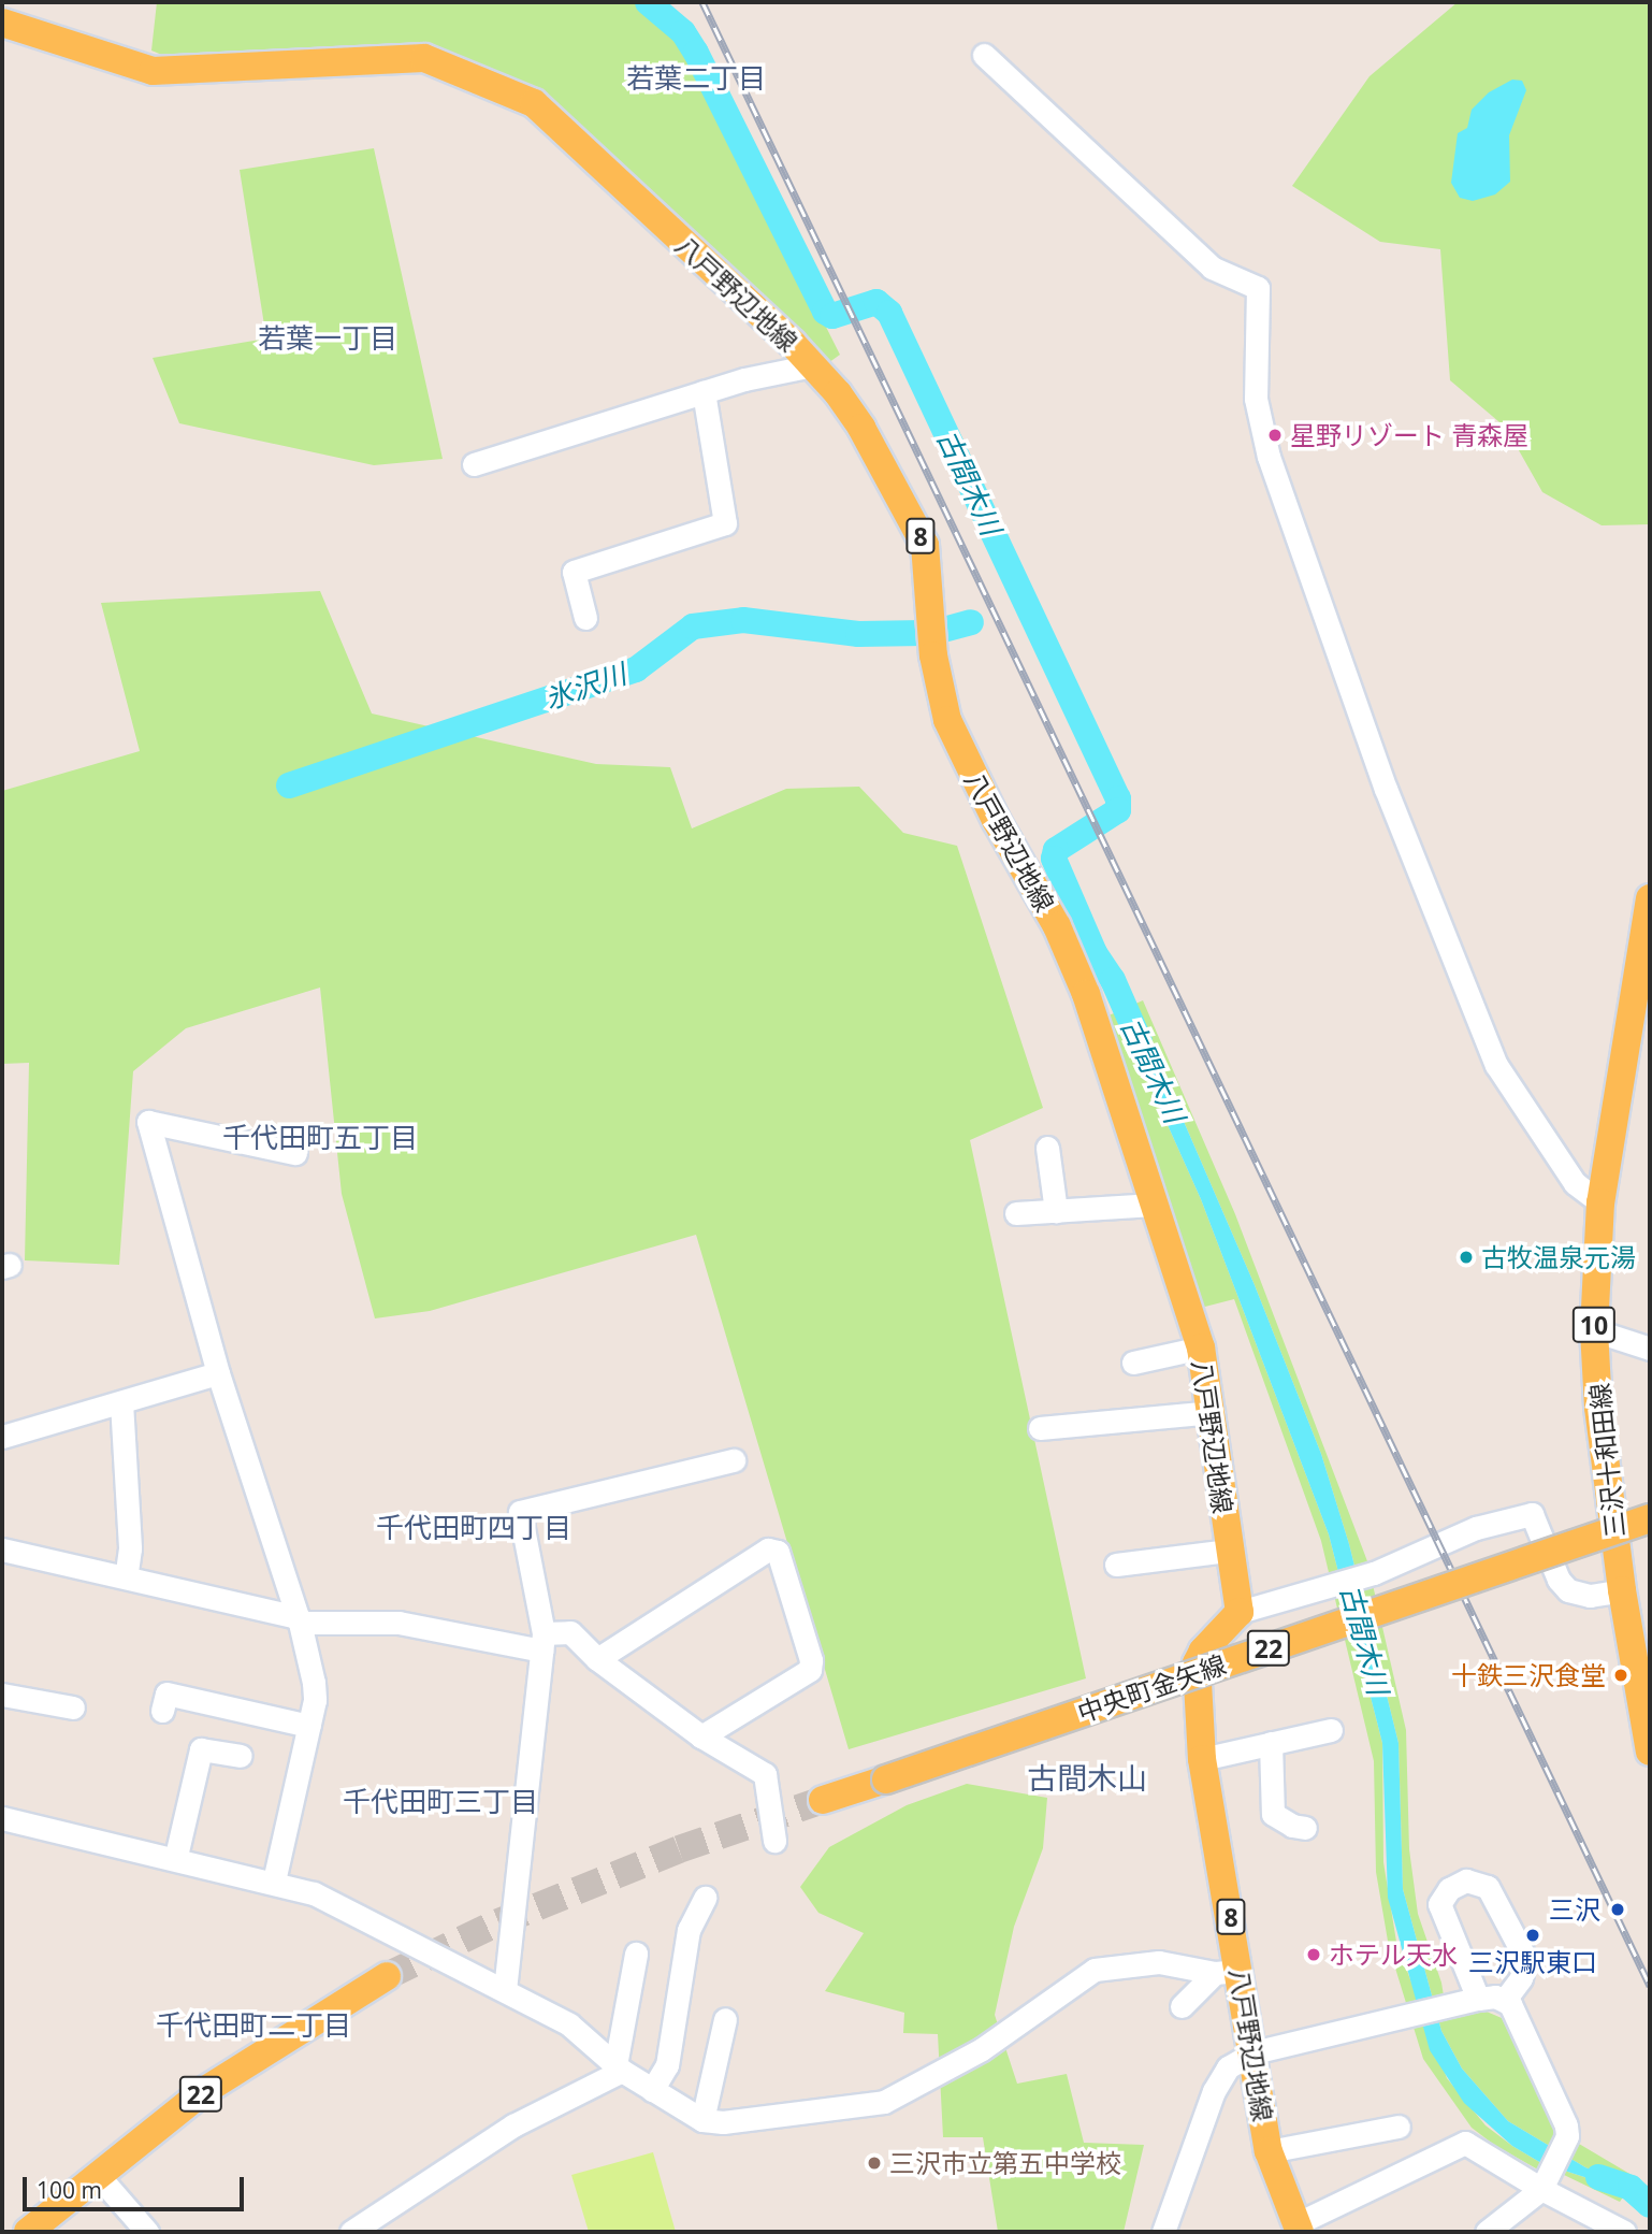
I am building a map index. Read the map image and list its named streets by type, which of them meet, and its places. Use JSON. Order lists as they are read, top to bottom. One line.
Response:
{"streets":{"main road":["八戸野辺地線","8","10","三沢十和田線","22","中央町金矢線"]},"districts":["若葉二丁目","若葉一丁目","千代田町五丁目","千代田町四丁目","古間木山","千代田町三丁目","千代田町二丁目"],"water":["古間木川","氷沢川"],"places":["星野リゾート 青森屋","古牧温泉元湯","十鉄三沢食堂","三沢","三沢駅東口","ホテル天水","三沢市立第五中学校"],"scale_bar":"100 m"}
